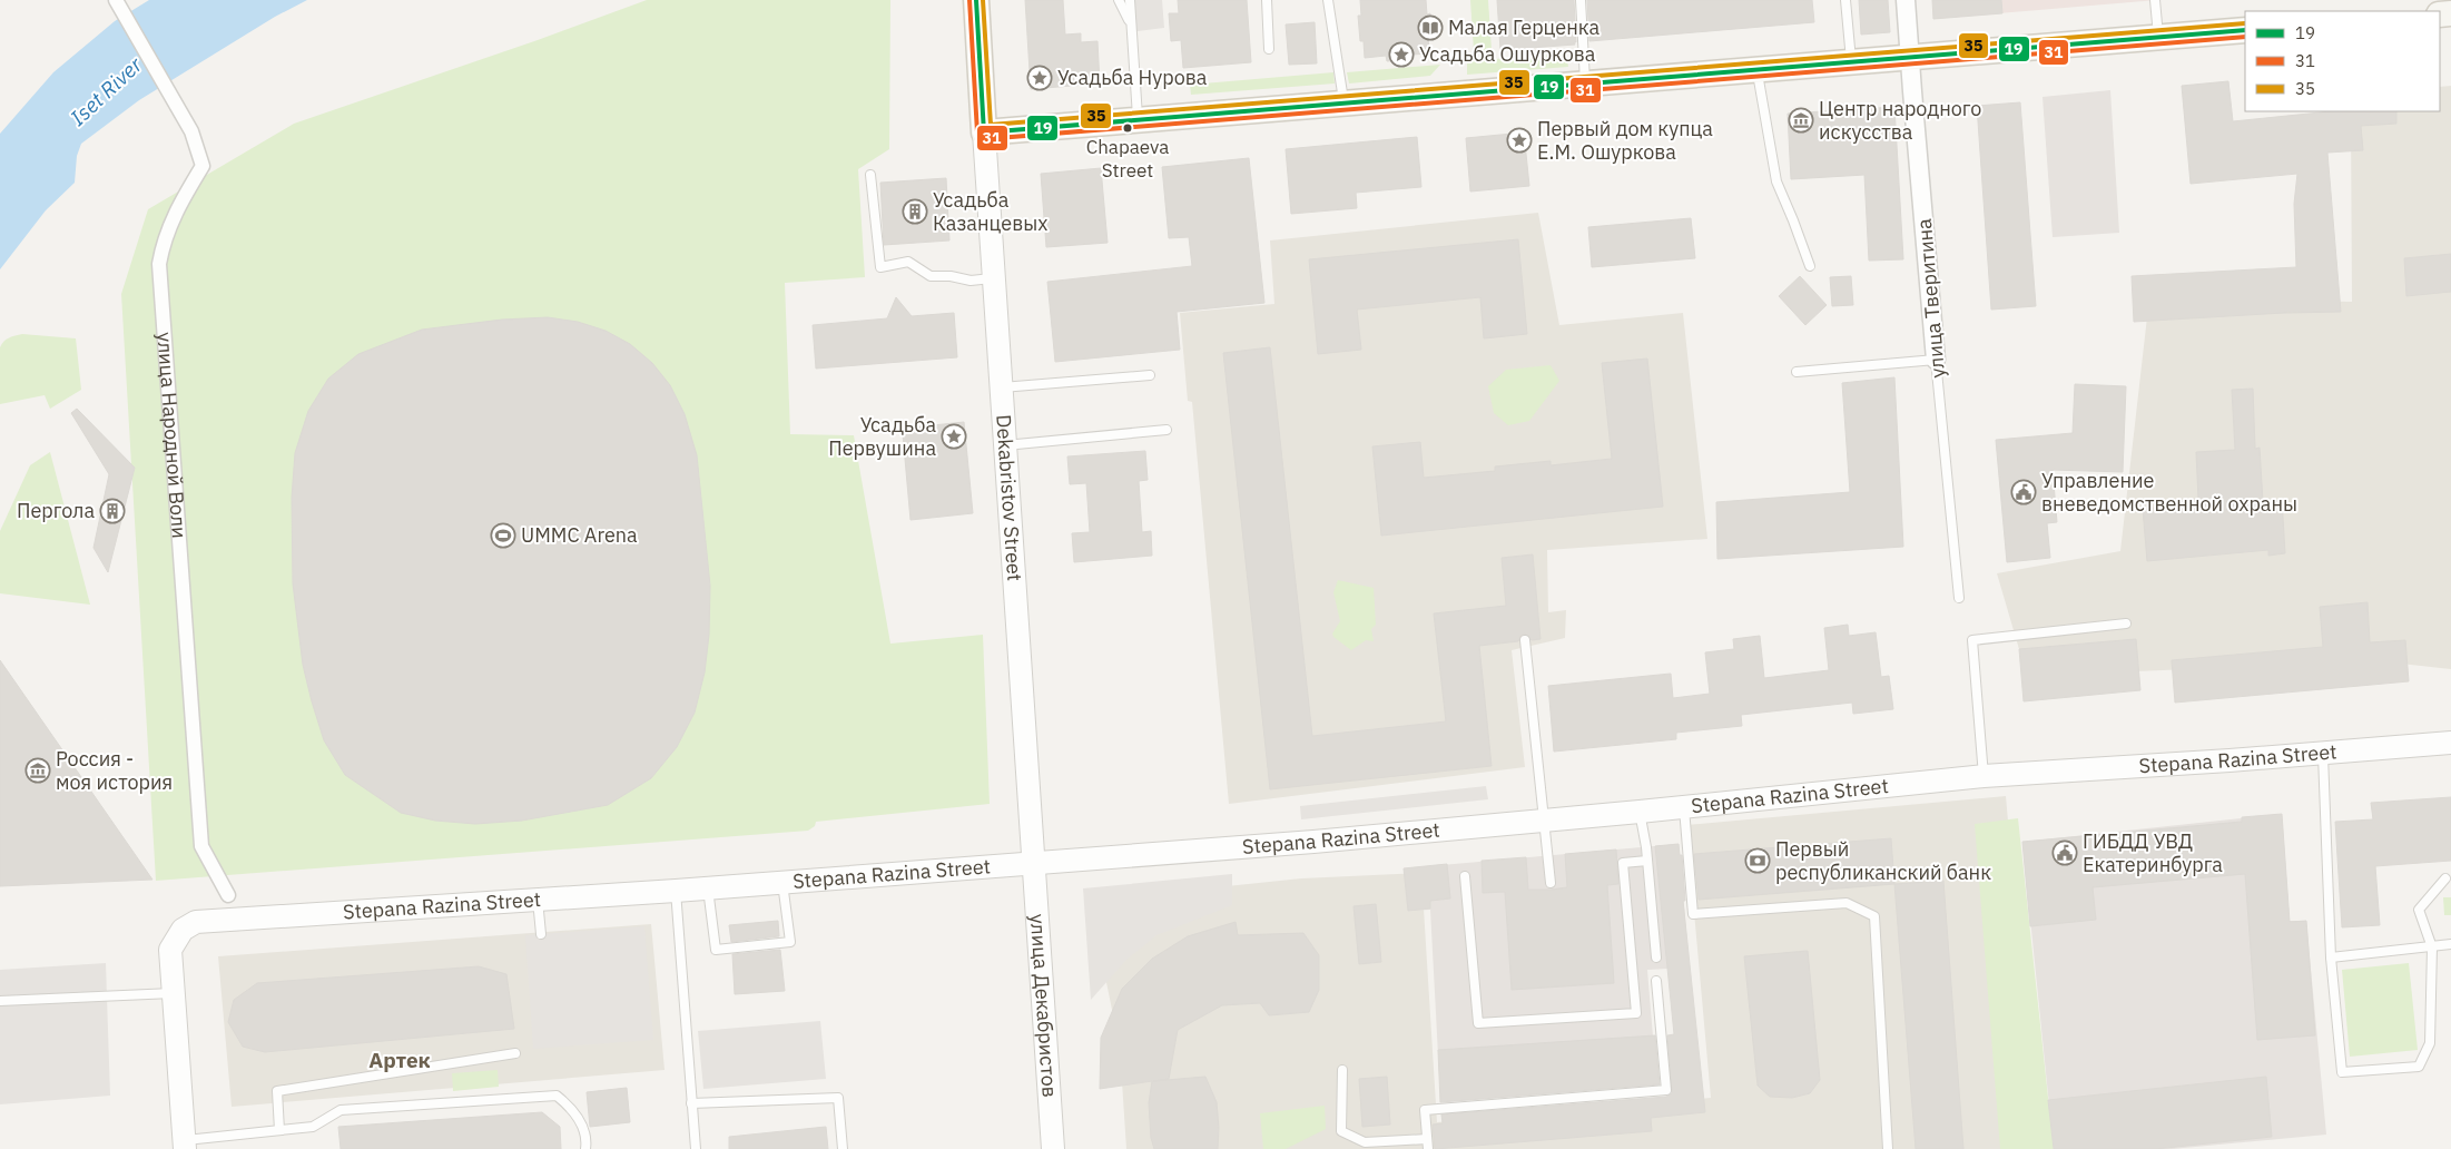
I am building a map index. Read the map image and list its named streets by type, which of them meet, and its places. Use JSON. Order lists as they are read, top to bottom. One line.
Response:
{"streets":{"street":["улица Тверитина","улица Народной Воли","Dekabristov Street","Stepana Razina Street","улица Декабристов"]},"crossings":[["Dekabristov Street","Stepana Razina Street"],["Dekabristov Street","улица Декабристов"],["Stepana Razina Street","улица Декабристов"]],"districts":["Артек"],"water":["Iset River"],"places":{"library":["Малая Герценка"],"place":["Усадьба Ошуркова","Усадьба Нурова","Первый дом купца Е.М. Ошуркова","Усадьба Первушина"],"museum":["Центр народного искусства","Россия - моя история"],"other":["Chapaeva Street"],"building":["Усадьба Казанцевых","Пергола"],"public building":["Управление вневедомственной охраны","ГИБДД УВД Екатеринбурга"],"sports":["UMMC Arena"],"bank":["Первый республиканский банк"]},"lines":["transit line 19","transit line 31","transit line 35"],"legend":["19","31","35"]}
